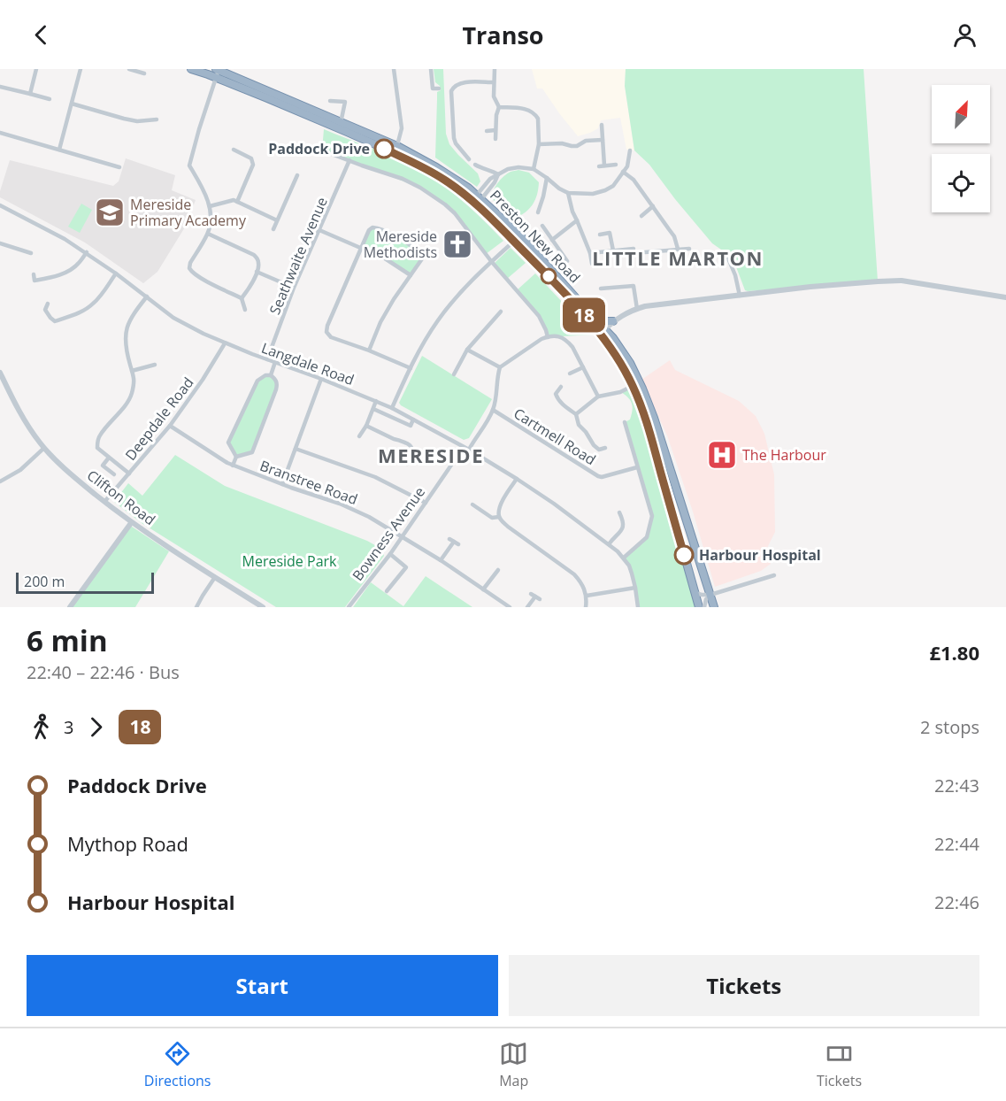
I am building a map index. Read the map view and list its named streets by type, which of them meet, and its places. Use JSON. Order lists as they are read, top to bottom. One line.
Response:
{"streets":{"highway":["Preston New Road"],"street":["Seathwaite Avenue","Langdale Road","Deepdale Road","Cartmell Road","Branstree Road","Clifton Road","Bowness Avenue"]},"crossings":[["Seathwaite Avenue","Langdale Road"],["Langdale Road","Deepdale Road"],["Langdale Road","Bowness Avenue"],["Deepdale Road","Branstree Road"],["Deepdale Road","Clifton Road"],["Branstree Road","Bowness Avenue"]],"districts":["LITTLE MARTON","MERESIDE"],"parks":["Mereside Park"],"places":{"other":["Paddock Drive","Harbour Hospital"],"school or university":["Mereside Primary Academy"],"church":["Mereside Methodists"],"hospital":["The Harbour"]},"lines":["bus line 18"],"scale_bar":"200 m","north":"top right","page":{"header":"Transo","on_map":"18","scale":"200 m","heading":["6 min","22:40 – 22:46 · Bus","£1.80"],"legs":["3","18","2 stops"],"list":[{"name":"Paddock Drive","value":"22:43"},{"name":"Mythop Road","value":"22:44"},{"name":"Harbour Hospital","value":"22:46"}],"buttons":["Start","Tickets"],"tabs":["Directions","Map","Tickets"]}}
